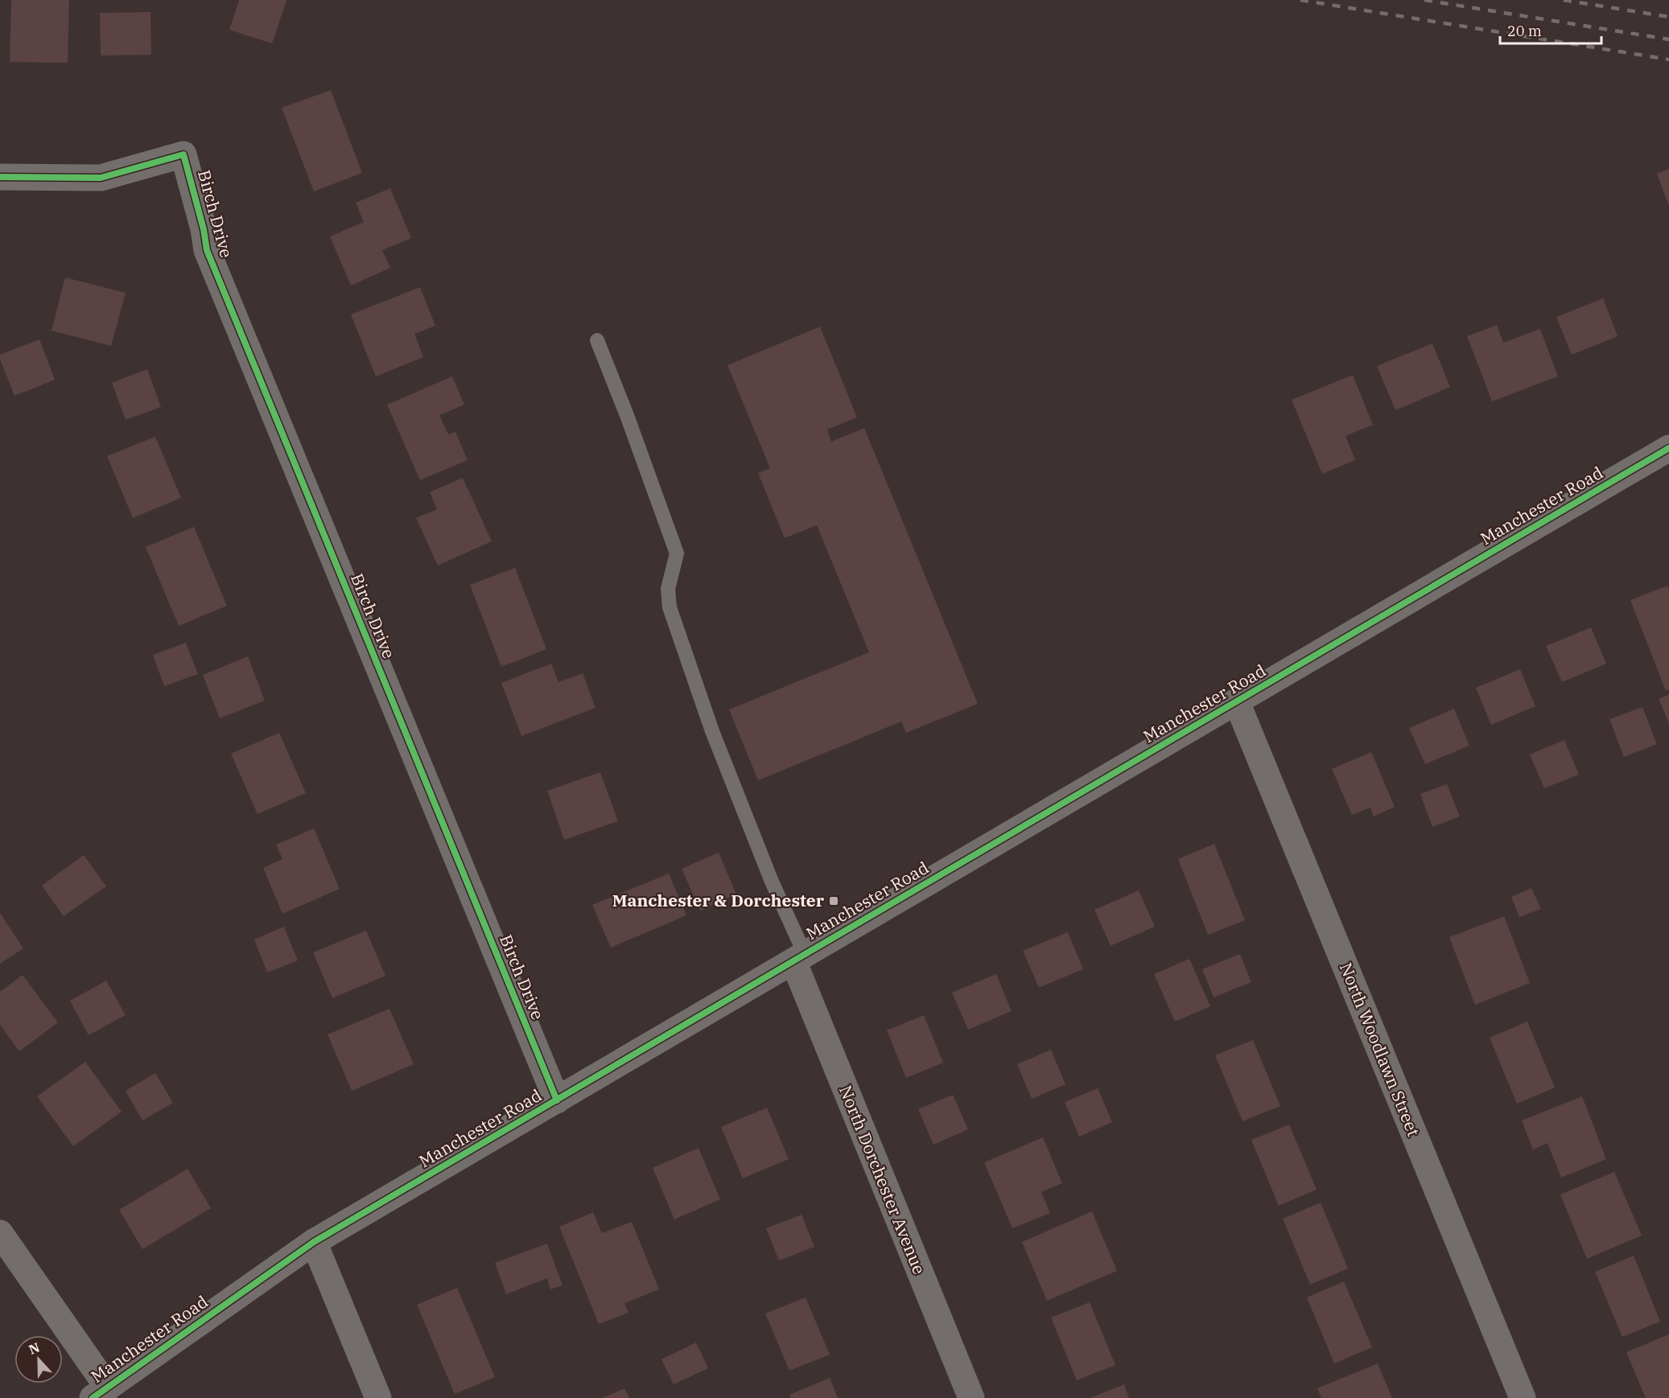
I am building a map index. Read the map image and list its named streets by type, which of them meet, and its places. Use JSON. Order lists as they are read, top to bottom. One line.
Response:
{"streets":{"street":["Birch Drive","Manchester Road","North Woodlawn Street","North Dorchester Avenue"]},"crossings":[["Birch Drive","Manchester Road"],["Manchester Road","North Woodlawn Street"],["Manchester Road","North Dorchester Avenue"]],"places":{"transit":["Manchester & Dorchester"]},"scale_bar":"20 m","north":"top"}
